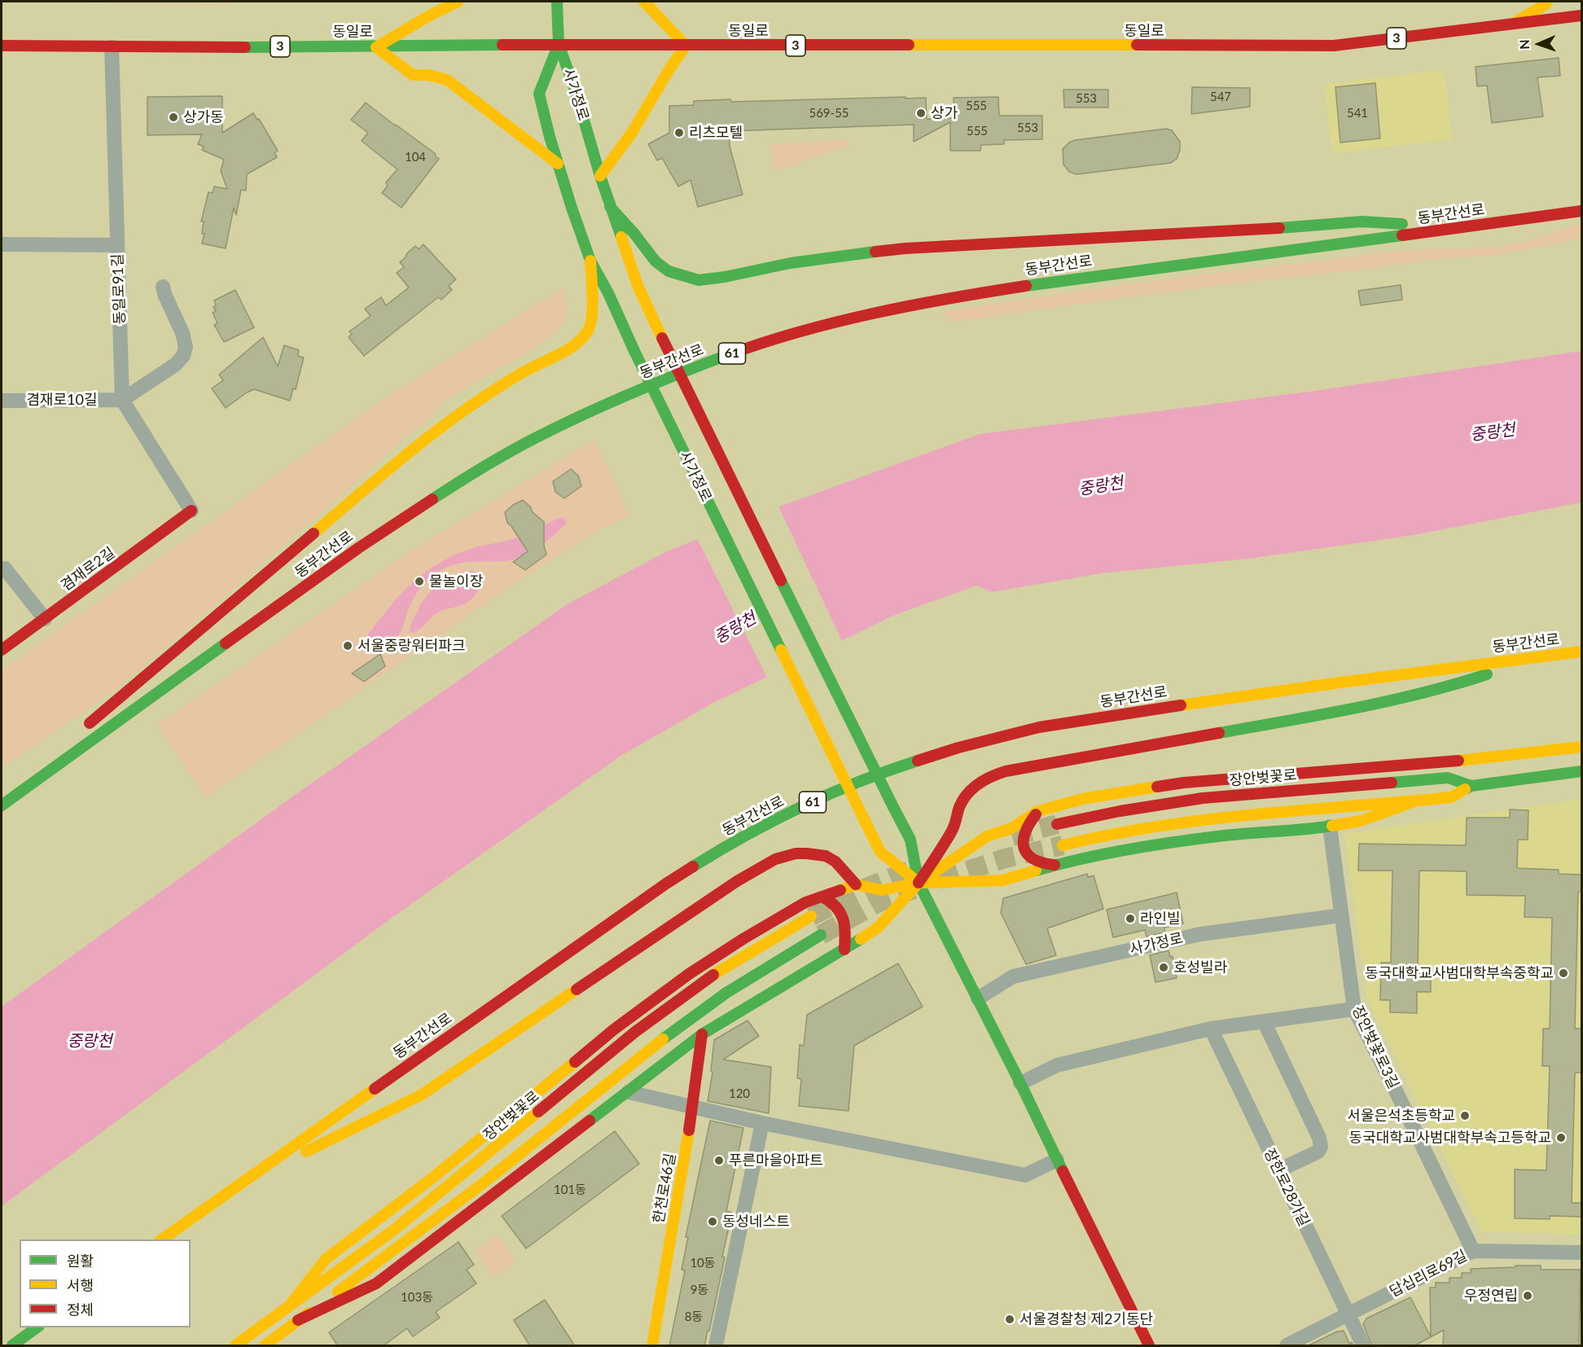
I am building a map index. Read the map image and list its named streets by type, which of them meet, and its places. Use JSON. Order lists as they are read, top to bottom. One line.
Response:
{"streets":{"main road":["동일로","3","사가정로","동부간선로","61","겸재로2길","장안벚꽃로","한천로46길"],"street":["동일로91길","겸재로10길","장안벚꽃로3길","장한로28가길","답십리로69길"]},"crossings":[["동일로","사가정로"],["동일로","동일로91길"],["사가정로","장안벚꽃로3길"],["동일로91길","겸재로10길"],["장안벚꽃로3길","답십리로69길"],["장한로28가길","답십리로69길"]],"water":["중랑천"],"places":["상가","상가동","리츠모텔","물놀이장","서울중랑워터파크","라인빌","호성빌라","동국대학교사범대학부속중학교","서울은석초등학교","동국대학교사범대학부속고등학교","푸른마을아파트","동성네스트","우정연립","서울경찰청 제2기동단"],"house_numbers":["547","553","555","569-55","541","553","555","104","120","101동","10동","9동","103동","8동"],"legend":["원활","서행","정체"],"north":"left"}
